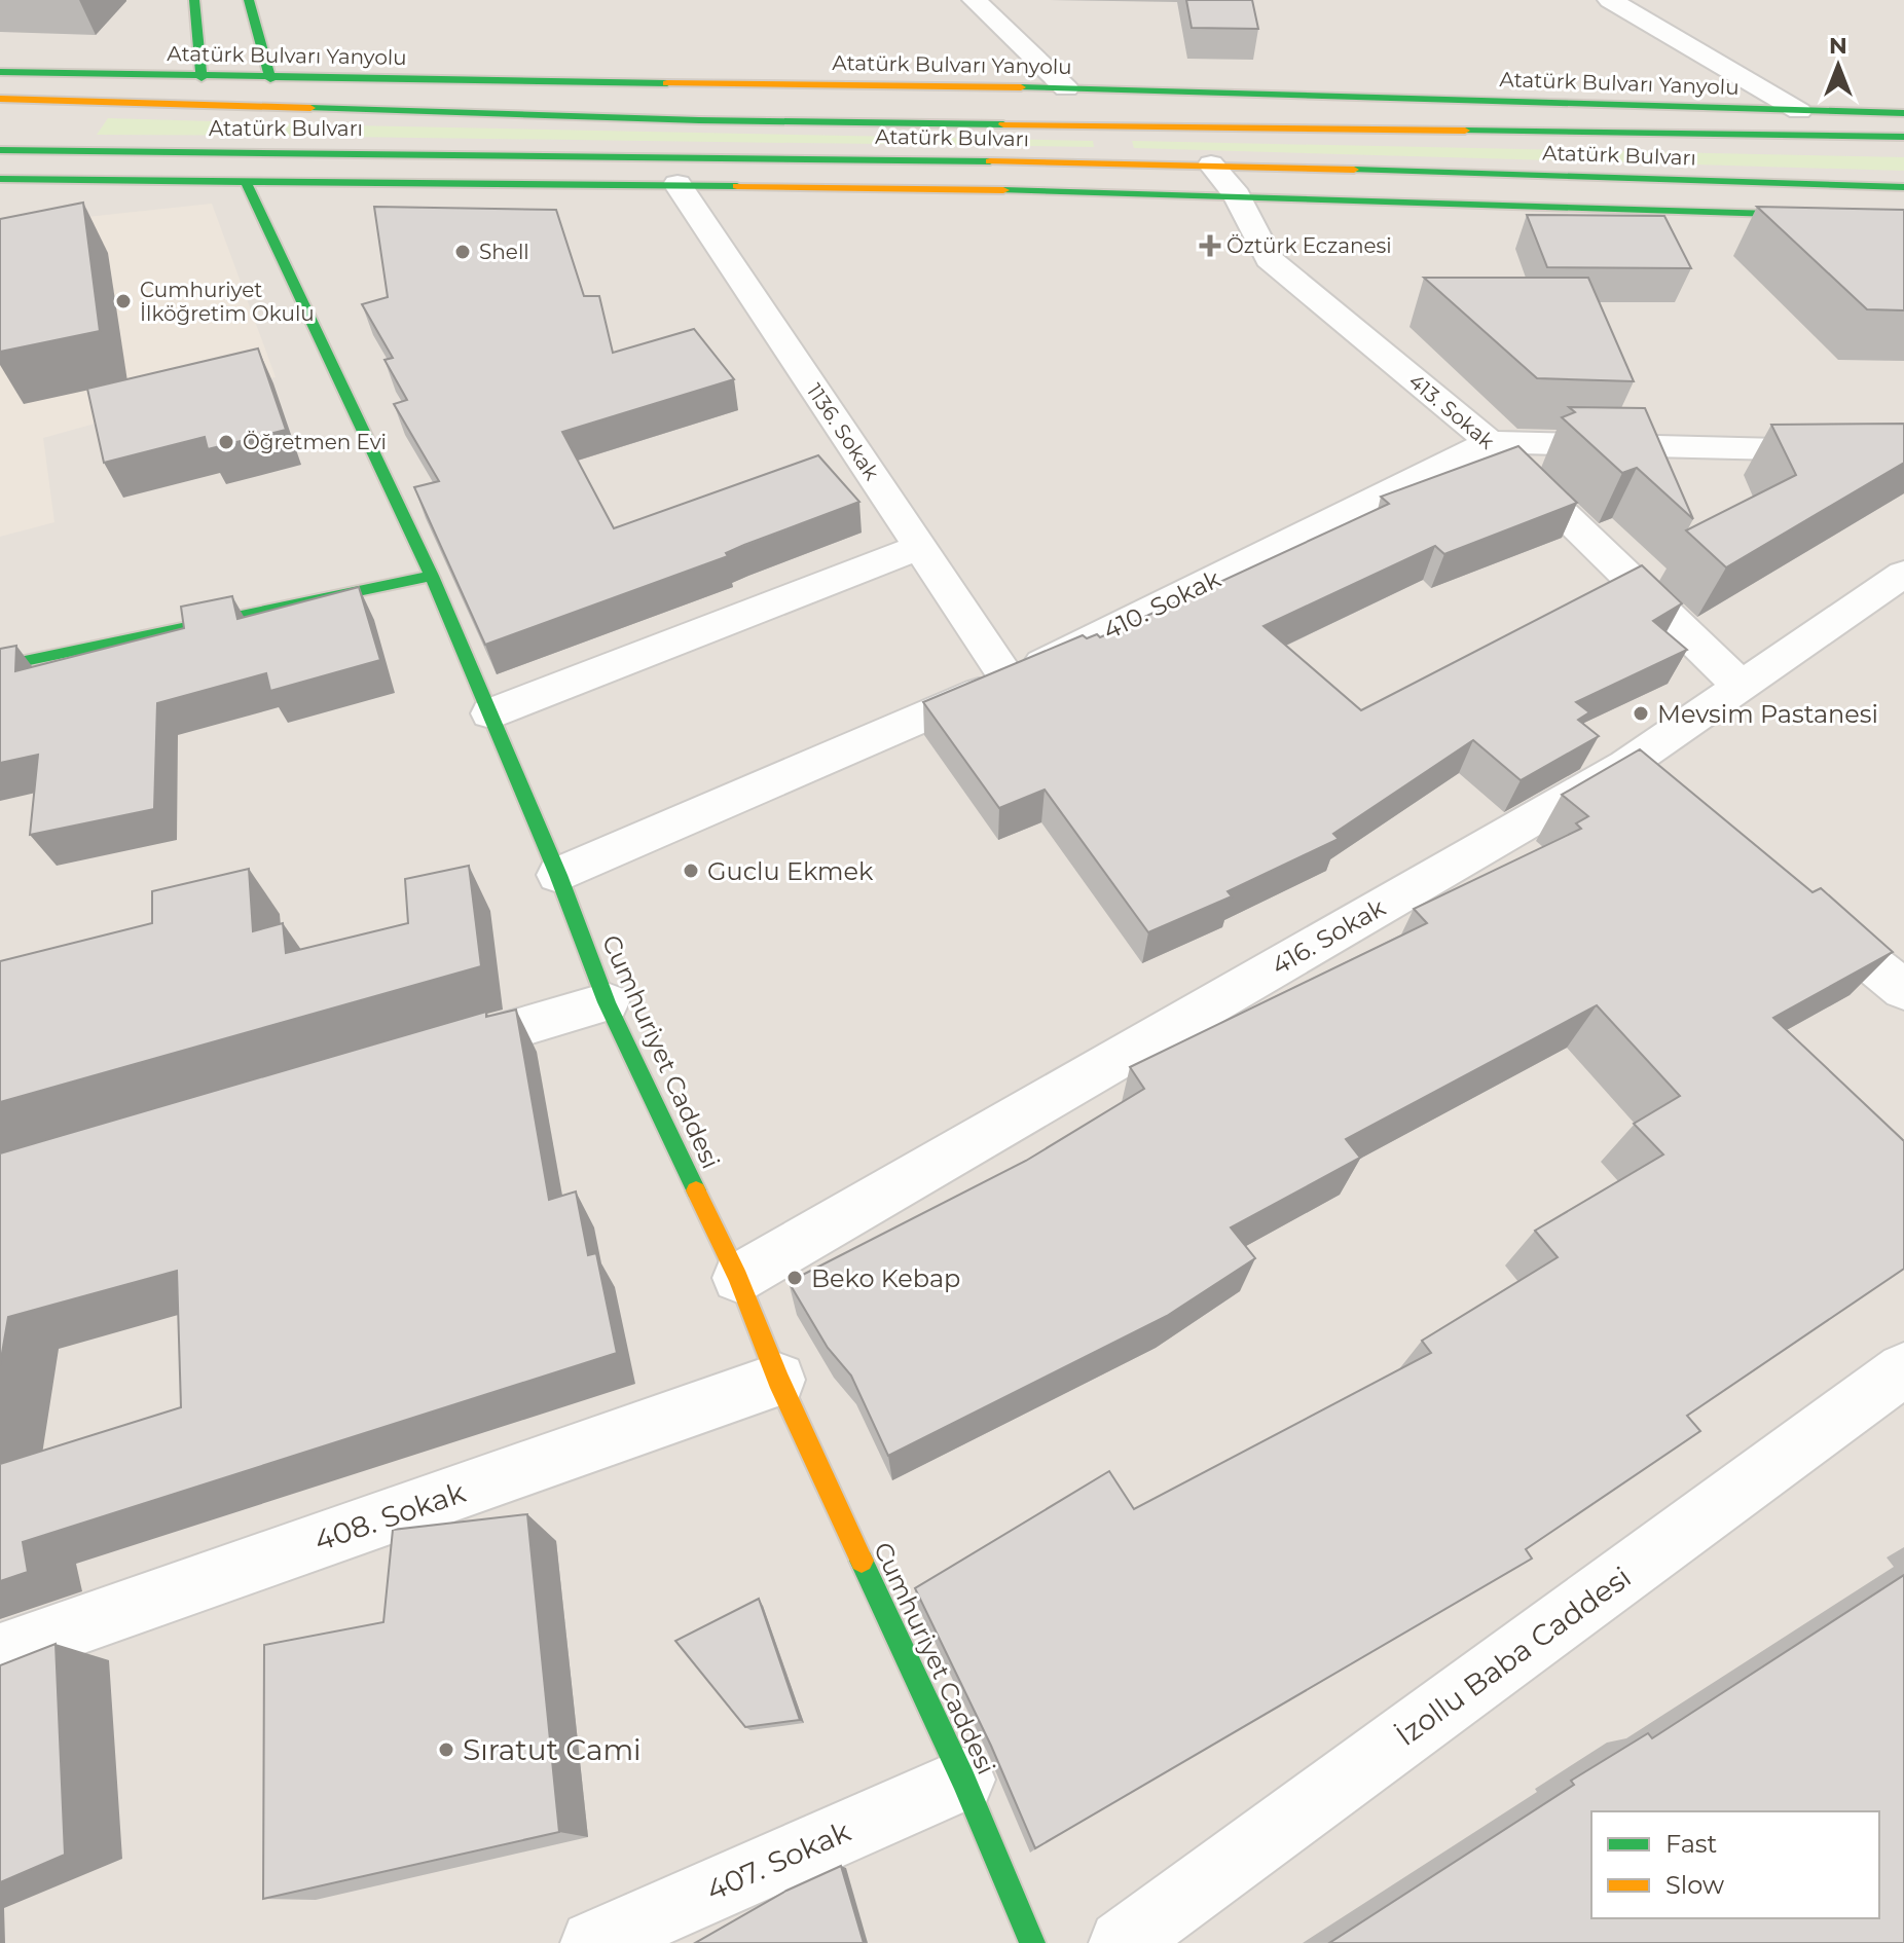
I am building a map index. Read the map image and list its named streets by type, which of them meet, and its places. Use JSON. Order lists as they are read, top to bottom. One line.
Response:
{"streets":{"main road":["Atatürk Bulvarı Yanyolu","Atatürk Bulvarı","Cumhuriyet Caddesi"],"street":["413. Sokak","1136. Sokak","410. Sokak","416. Sokak","408. Sokak","İzollu Baba Caddesi","407. Sokak"]},"crossings":[["Atatürk Bulvarı","413. Sokak"],["413. Sokak","410. Sokak"],["413. Sokak","416. Sokak"],["1136. Sokak","410. Sokak"],["410. Sokak","Cumhuriyet Caddesi"],["416. Sokak","Cumhuriyet Caddesi"],["Cumhuriyet Caddesi","408. Sokak"],["Cumhuriyet Caddesi","407. Sokak"]],"places":{"health":["Öztürk Eczanesi"],"other":["Shell","Cumhuriyet İlköğretim Okulu","Öğretmen Evi","Mevsim Pastanesi","Guclu Ekmek","Beko Kebap","Sıratut Cami"]},"legend":["Fast","Slow"],"north":"top"}
